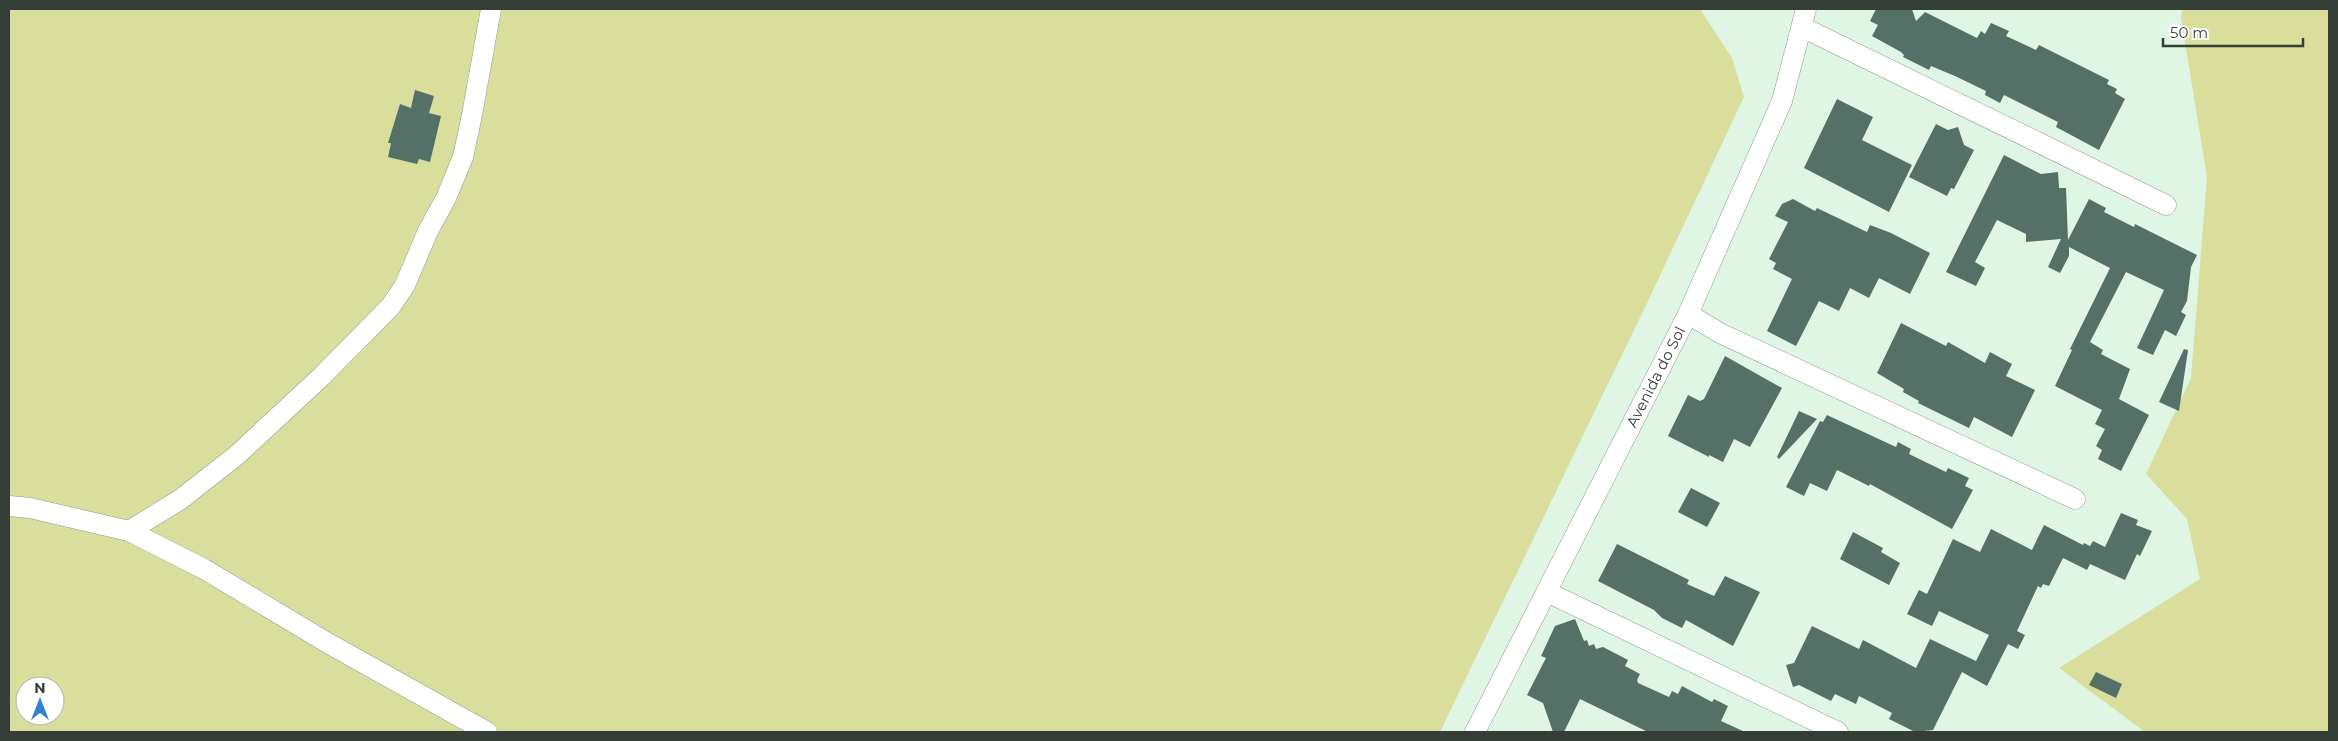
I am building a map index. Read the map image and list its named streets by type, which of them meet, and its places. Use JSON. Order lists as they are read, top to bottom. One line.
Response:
{"streets":{"street":["Avenida do Sol"]},"scale_bar":"50 m","north":"top"}
